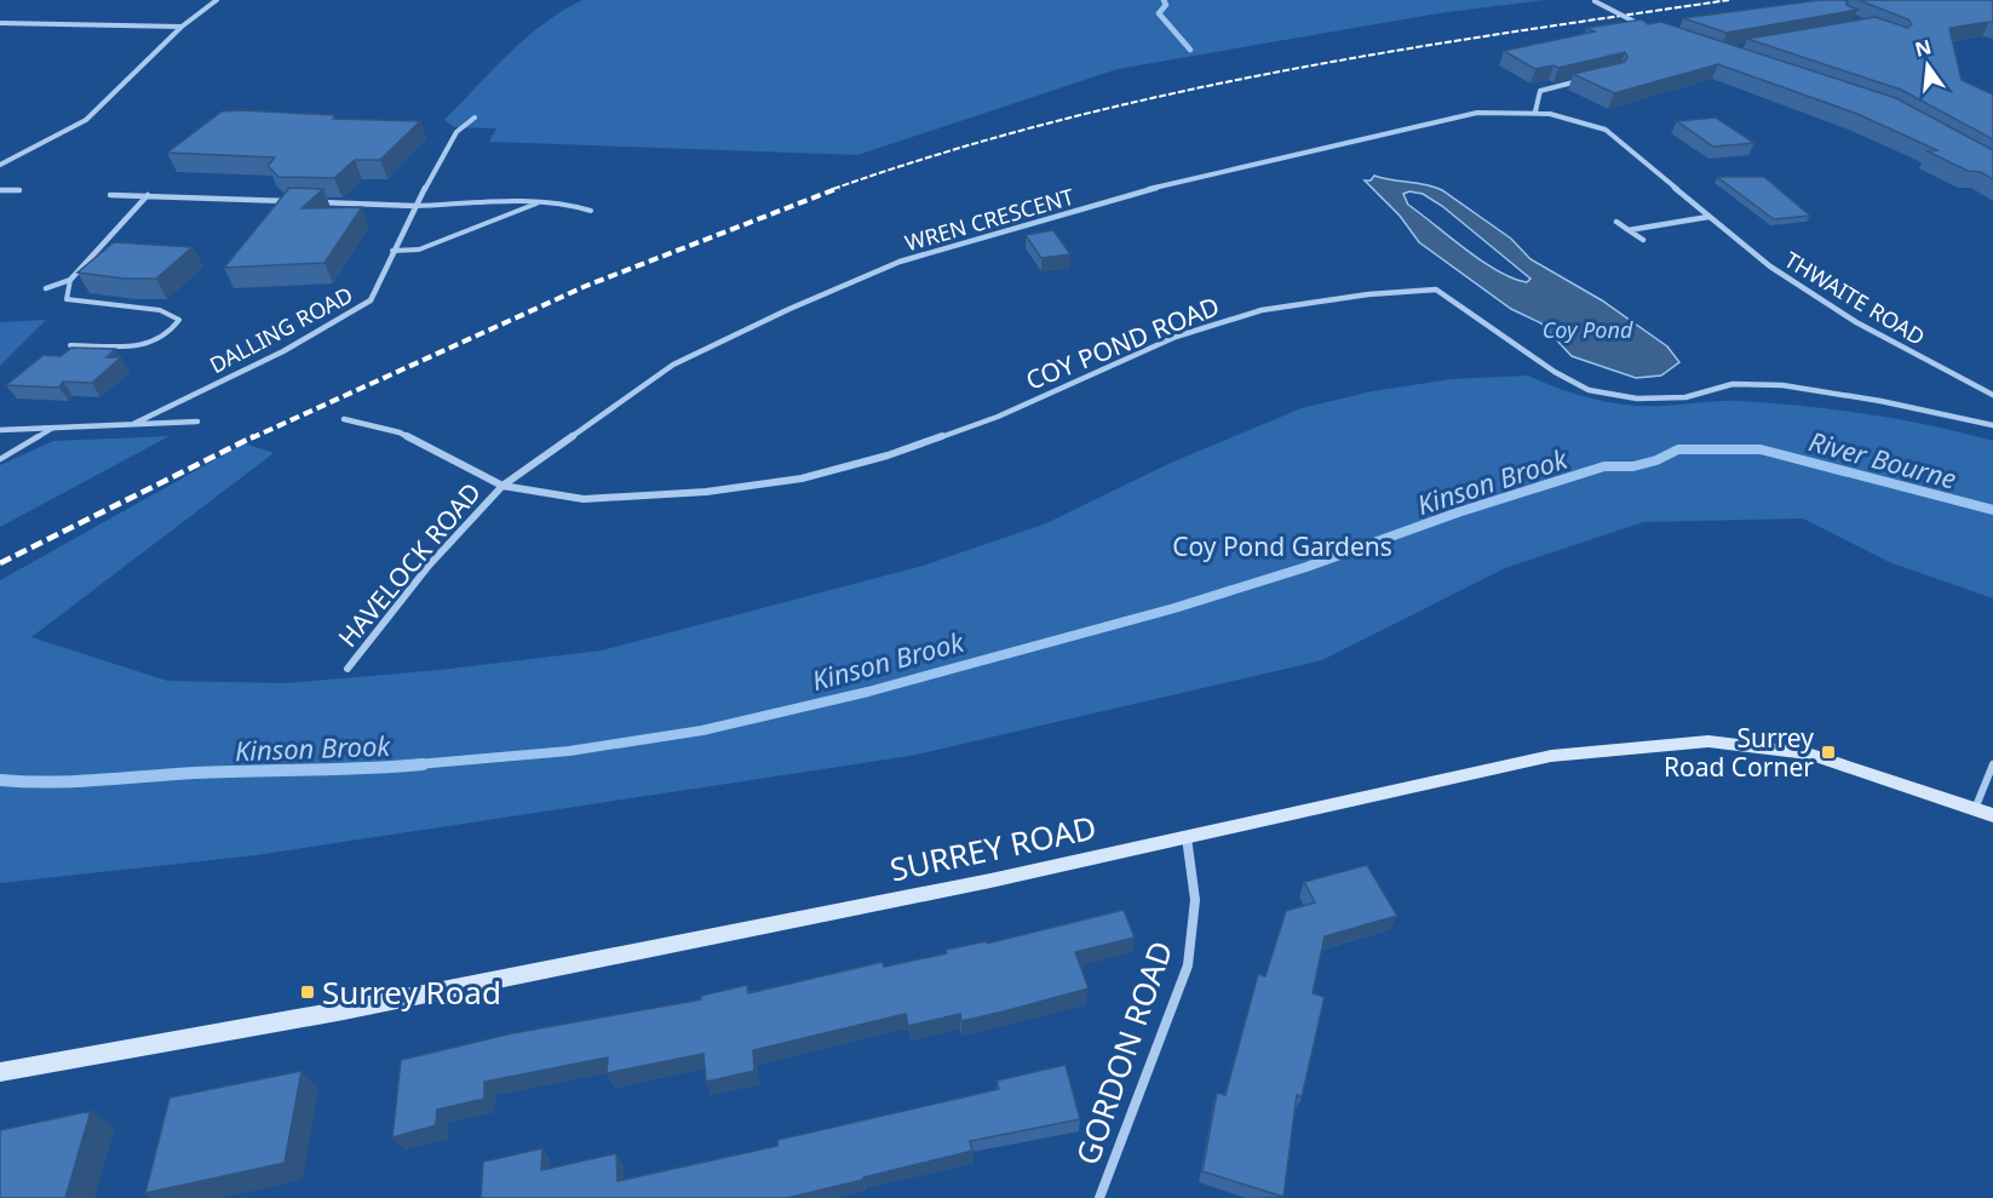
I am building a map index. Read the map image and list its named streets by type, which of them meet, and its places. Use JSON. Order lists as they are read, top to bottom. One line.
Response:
{"streets":{"street":["WREN CRESCENT","THWAITE ROAD","DALLING ROAD","COY POND ROAD","HAVELOCK ROAD","SURREY ROAD","GORDON ROAD"]},"crossings":[["WREN CRESCENT","THWAITE ROAD"],["WREN CRESCENT","COY POND ROAD"],["WREN CRESCENT","HAVELOCK ROAD"],["COY POND ROAD","HAVELOCK ROAD"],["SURREY ROAD","GORDON ROAD"]],"water":["Coy Pond","River Bourne","Kinson Brook"],"parks":["Coy Pond Gardens"],"places":{"transit":["Surrey Road Corner","Surrey Road"]},"north":"top"}
